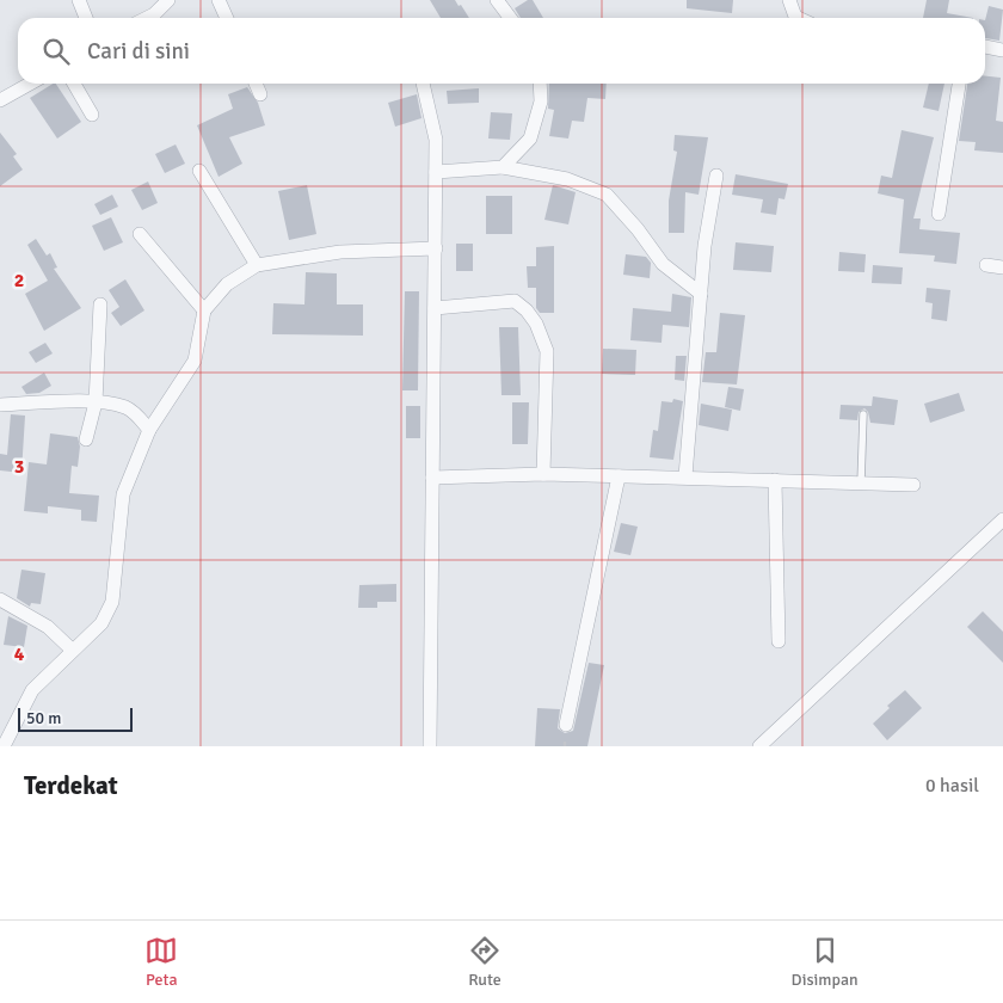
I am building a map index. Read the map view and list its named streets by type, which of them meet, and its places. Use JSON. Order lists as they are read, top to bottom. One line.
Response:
{"scale_bar":"50 m","page":{"search":"Cari di sini","scale":"50 m","heading":["Terdekat","0 hasil"],"nav":["Peta","Rute","Disimpan"]},"grid":{"rows":["2","3","4"]}}
